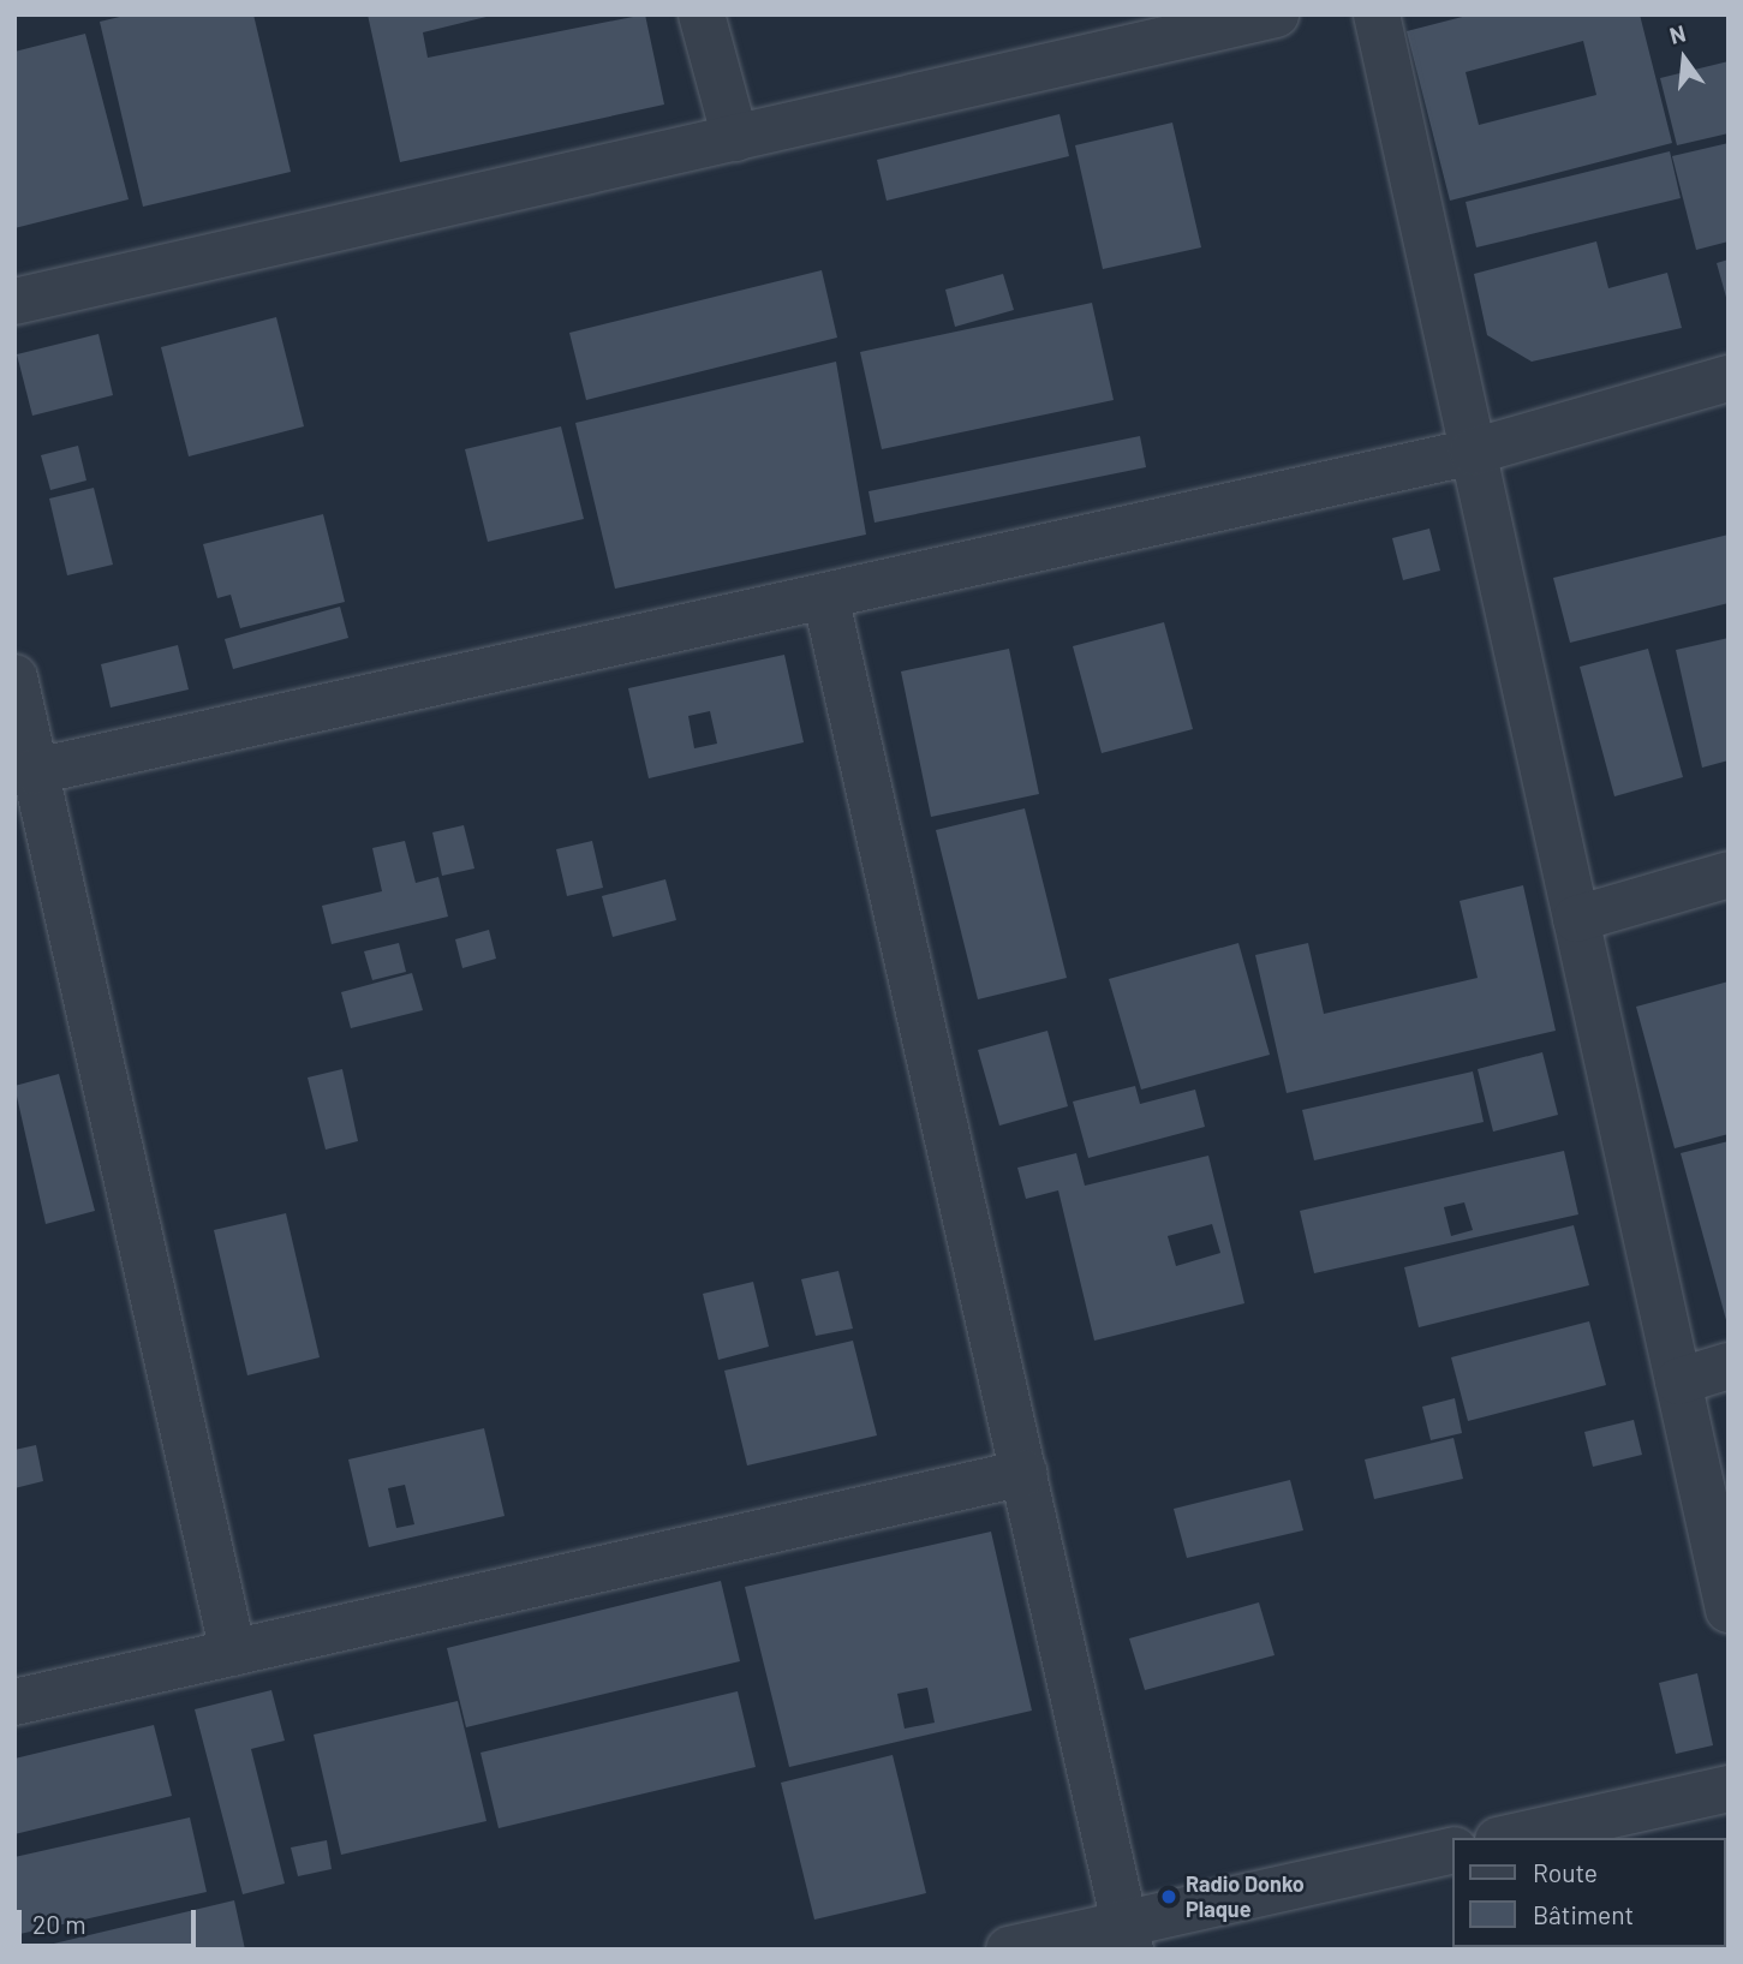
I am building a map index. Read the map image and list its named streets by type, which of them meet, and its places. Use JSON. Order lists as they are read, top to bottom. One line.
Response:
{"places":["Radio Donko Plaque"],"legend":["Route","Bâtiment"],"scale_bar":"20 m","north":"top"}
